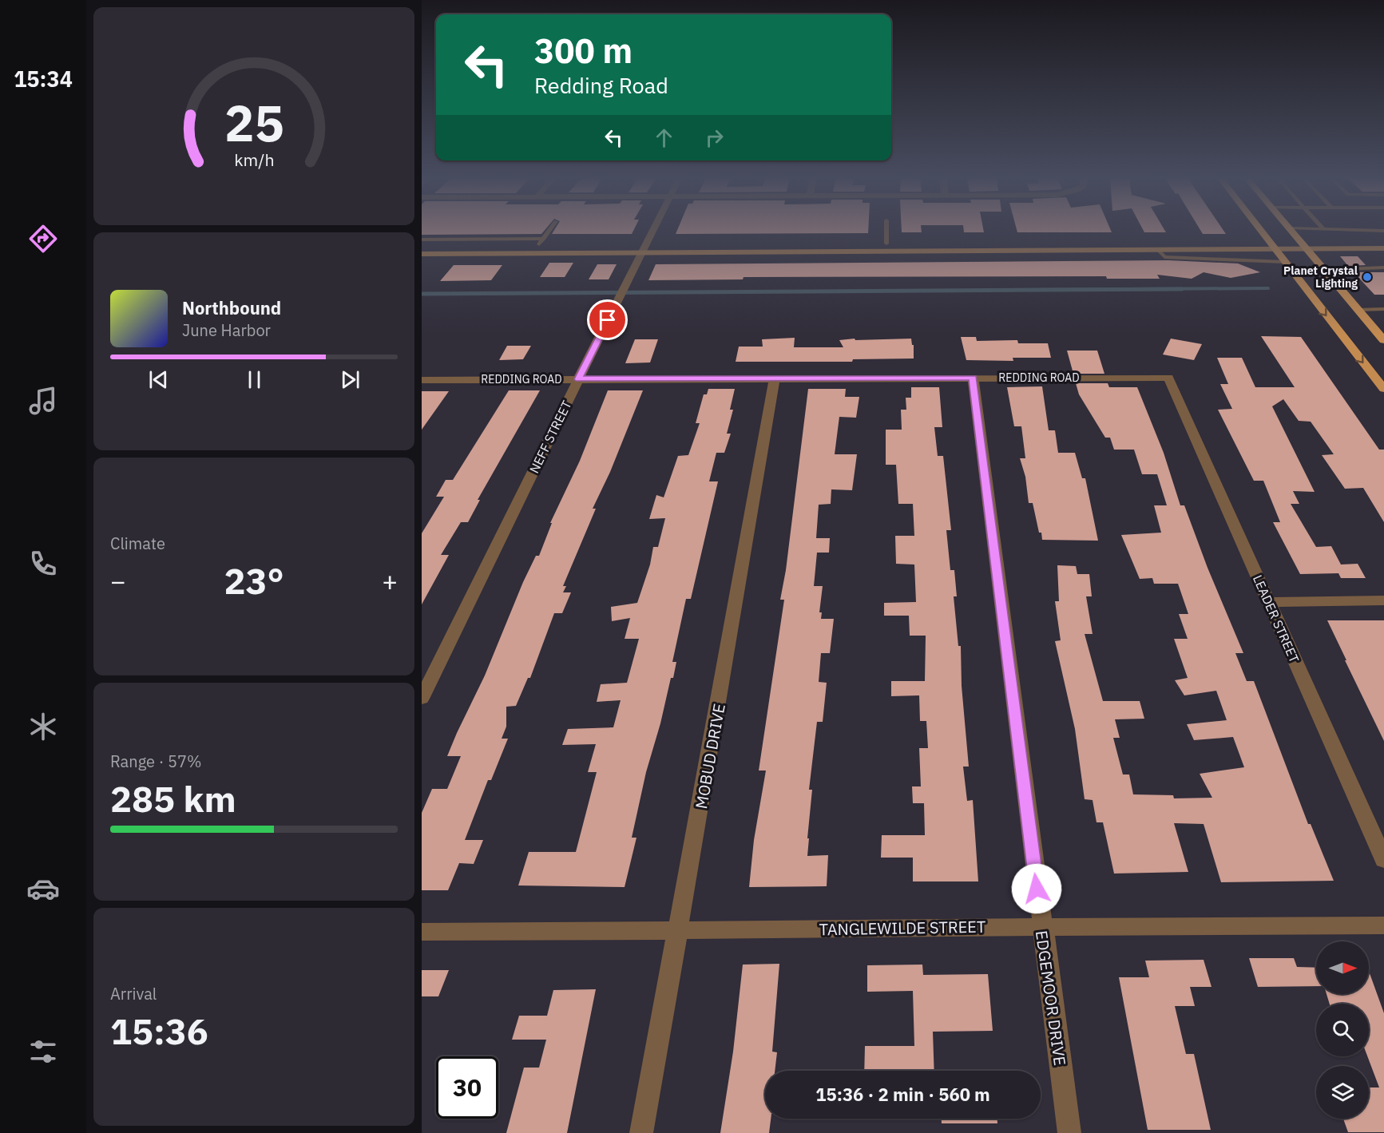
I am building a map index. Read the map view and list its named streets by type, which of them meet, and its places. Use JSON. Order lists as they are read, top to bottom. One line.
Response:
{"streets":{"street":["REDDING ROAD","NEFF STREET","LEADER STREET","MOBUD DRIVE","TANGLEWILDE STREET","EDGEMOOR DRIVE"]},"crossings":[["REDDING ROAD","NEFF STREET"],["REDDING ROAD","LEADER STREET"],["REDDING ROAD","MOBUD DRIVE"],["REDDING ROAD","EDGEMOOR DRIVE"],["MOBUD DRIVE","TANGLEWILDE STREET"],["TANGLEWILDE STREET","EDGEMOOR DRIVE"]],"places":["Planet Crystal Lighting"],"north":"right","page":{"tabs":"15:34","turn":["300 m","Redding Road"],"song":["Northbound","June Harbor"],"tile":["Climate",["Range · 57%","285 km"],["Arrival","15:36"]],"heat":["−","23°","+"],"limit":"30","trip":"15:36 · 2 min · 560 m","gauge":["25","km/h"]}}
